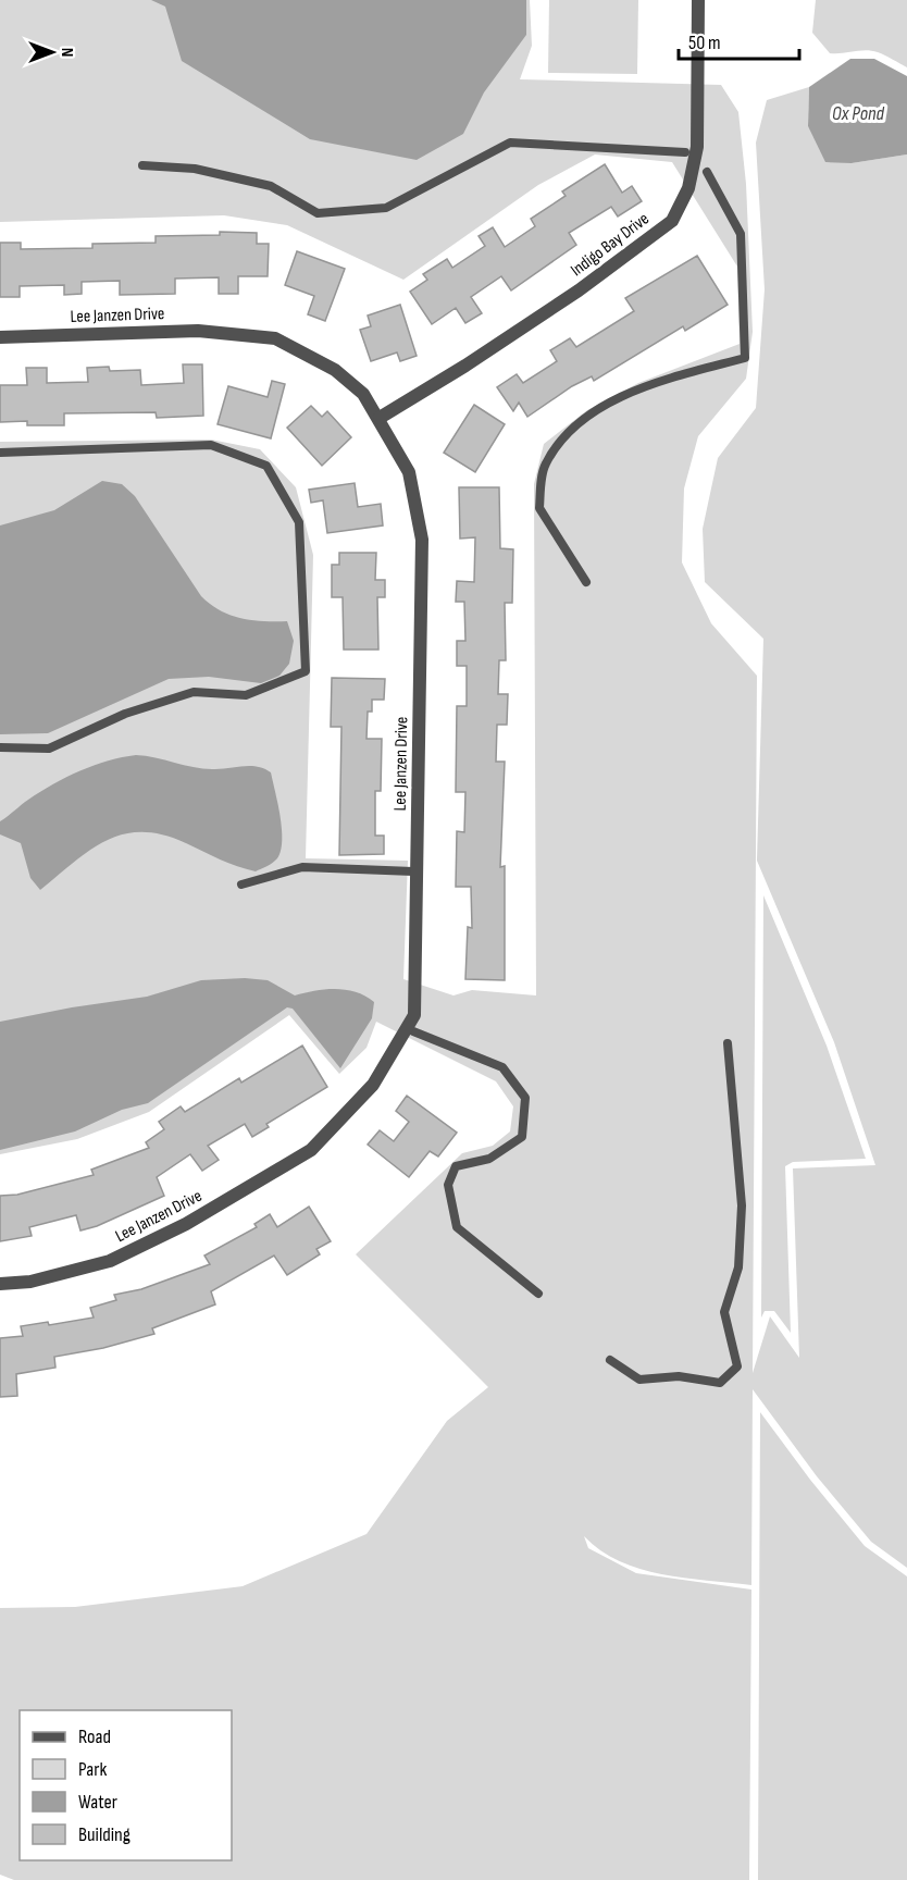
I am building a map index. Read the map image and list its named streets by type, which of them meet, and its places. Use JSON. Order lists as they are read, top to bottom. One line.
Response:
{"streets":{"street":["Indigo Bay Drive","Lee Janzen Drive"]},"crossings":[["Indigo Bay Drive","Lee Janzen Drive"]],"water":["Ox Pond"],"legend":["Road","Park","Water","Building"],"scale_bar":"50 m","north":"right"}
